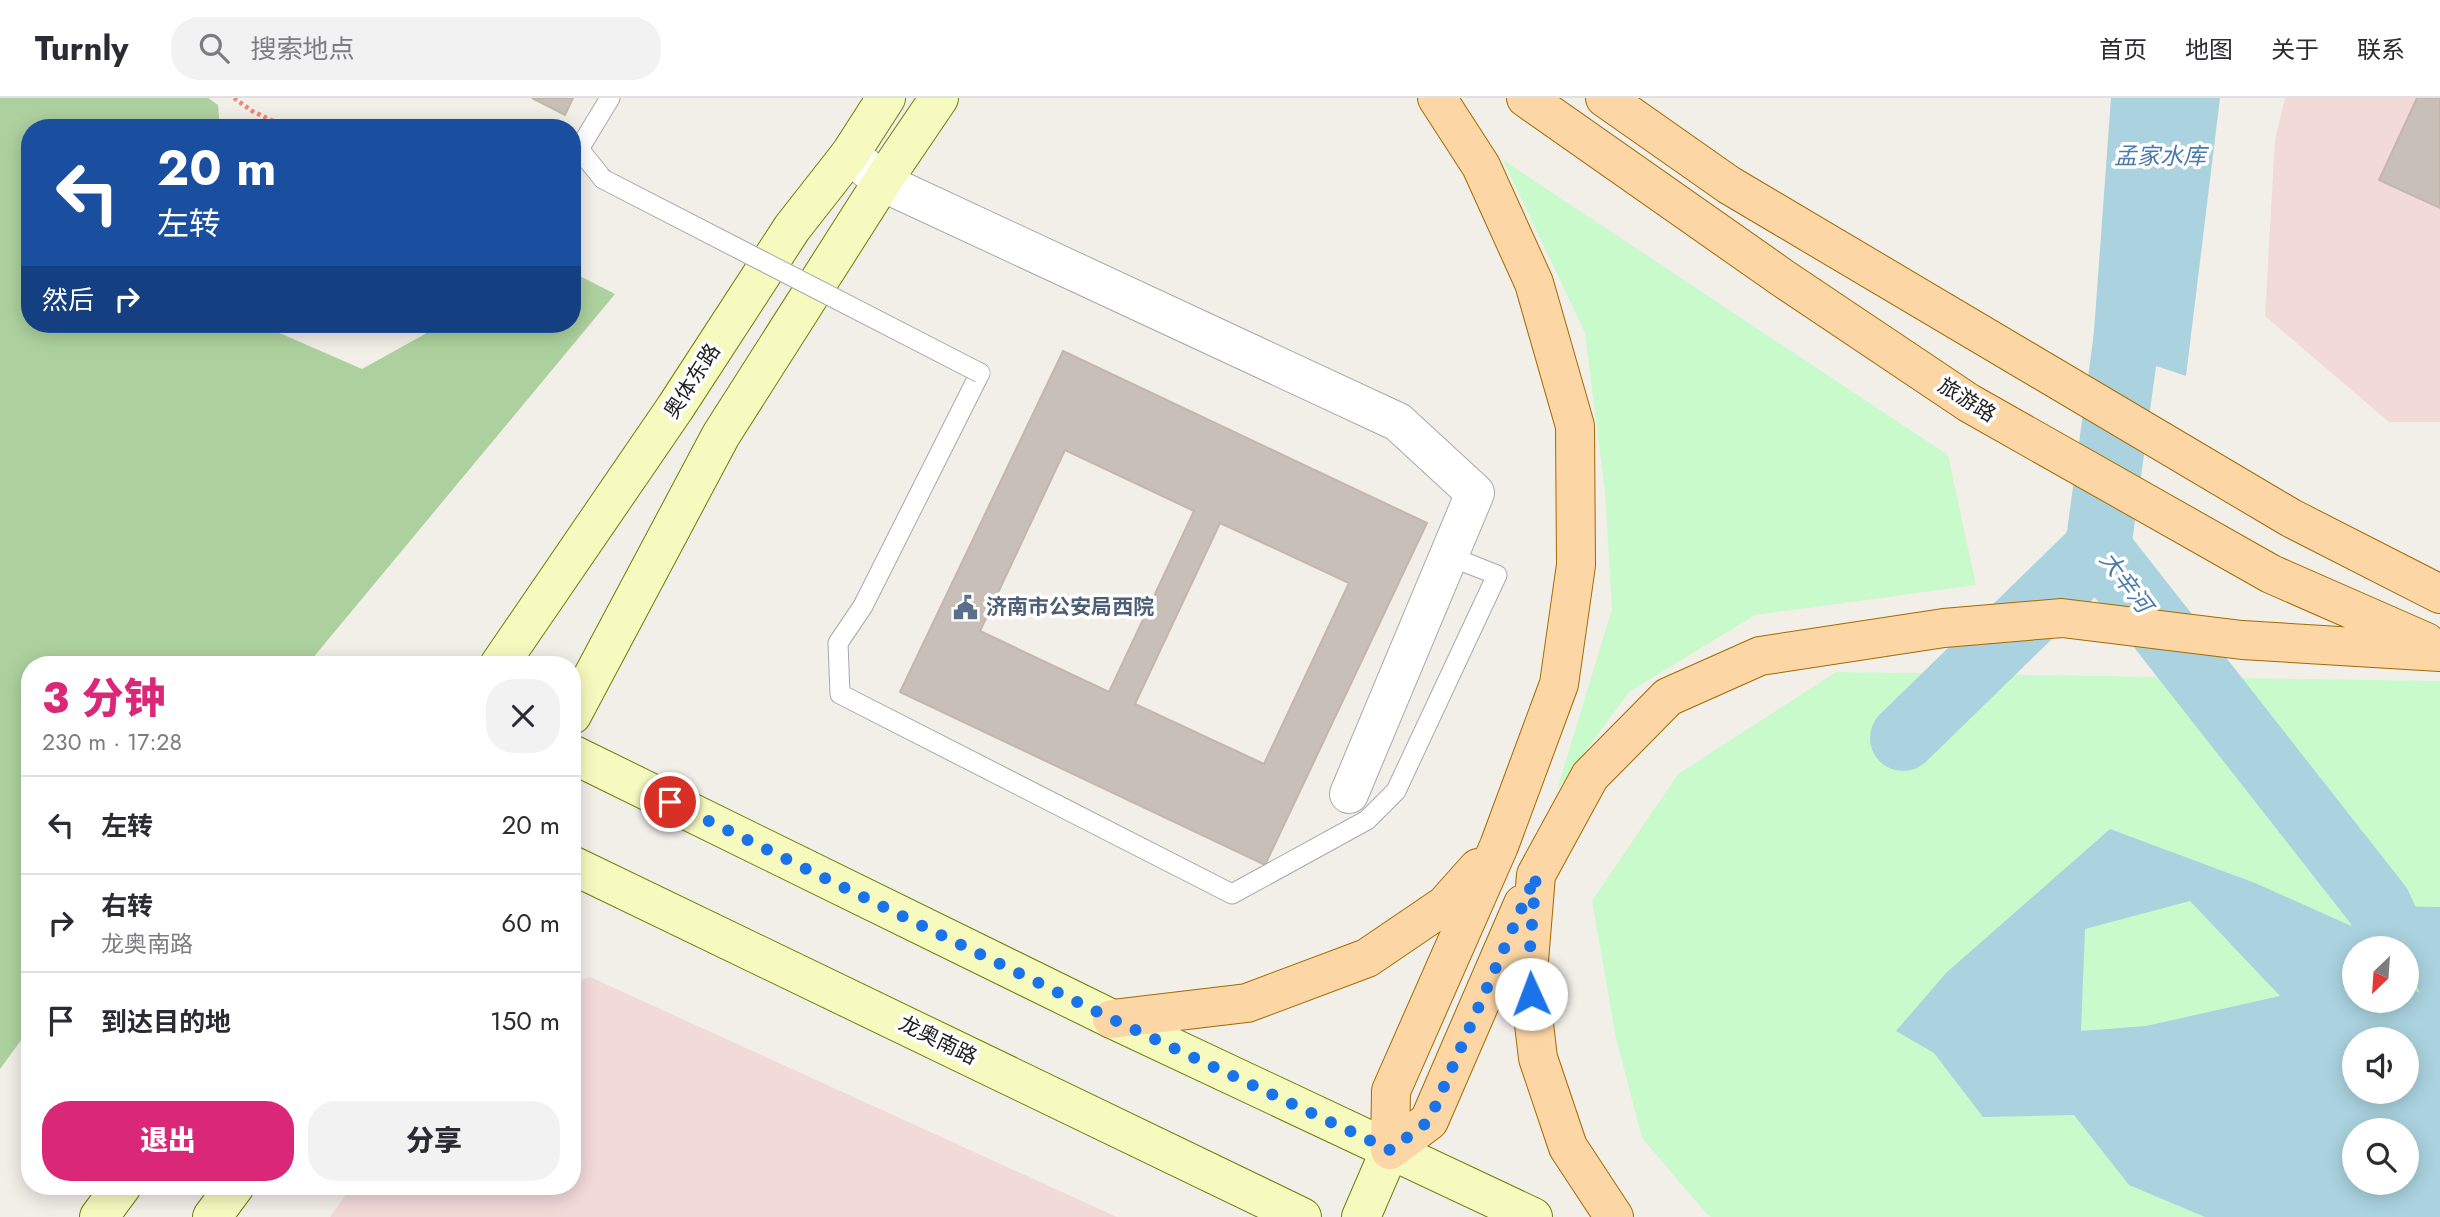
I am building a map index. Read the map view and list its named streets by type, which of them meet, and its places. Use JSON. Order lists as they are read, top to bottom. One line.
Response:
{"streets":{"main road":["奥体东路","旅游路","龙奥南路"]},"water":["孟家水库","大辛河"],"places":{"public building":["济南市公安局西院"]},"north":"bottom left","page":{"header":"Turnly","search":"搜索地点","nav":["首页","地图","关于","联系"],"turn":["20 m","左转"],"then":"然后","heading":["3 分钟","230 m · 17:28"],"list":[{"name":"左转","value":"20 m"},{"name":"右转","note":"龙奥南路","value":"60 m"},{"name":"到达目的地","value":"150 m"}],"buttons":["退出","分享"]}}
